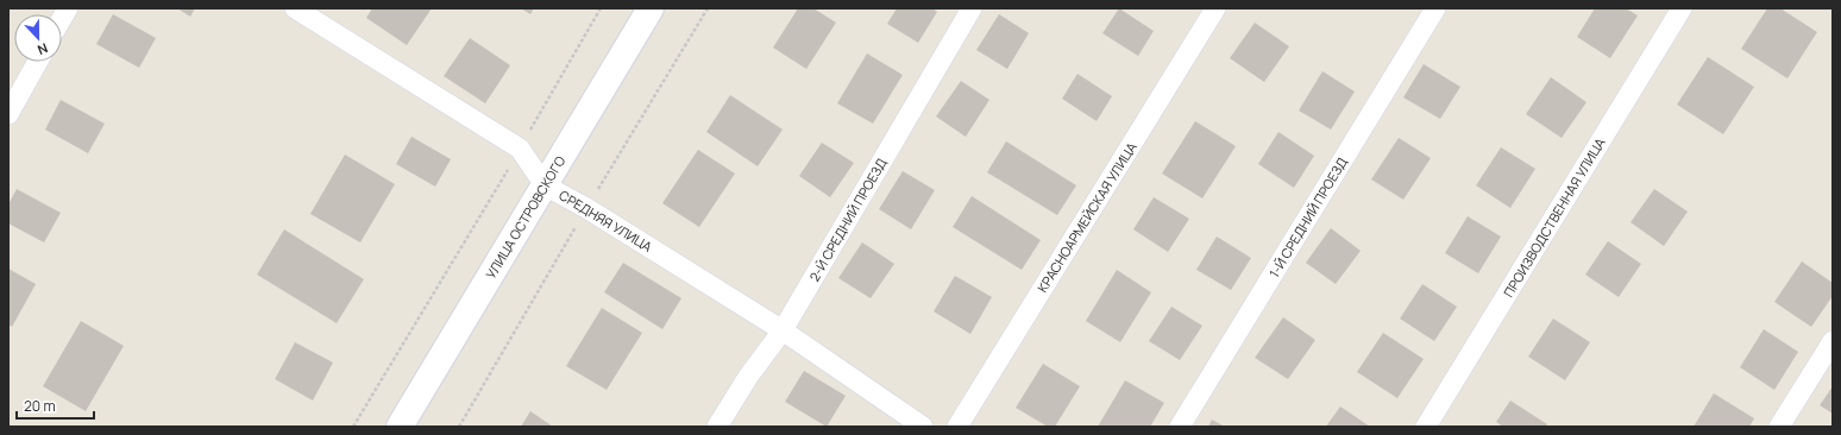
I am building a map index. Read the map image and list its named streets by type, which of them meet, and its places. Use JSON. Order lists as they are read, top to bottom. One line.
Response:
{"streets":{"street":["УЛИЦА ОСТРОВСКОГО","КРАСНОАРМЕЙСКАЯ УЛИЦА","1-Й СРЕДНИЙ ПРОЕЗД","ПРОИЗВОДСТВЕННАЯ УЛИЦА","2-Й СРЕДНИЙ ПРОЕЗД","СРЕДНЯЯ УЛИЦА"]},"crossings":[["УЛИЦА ОСТРОВСКОГО","СРЕДНЯЯ УЛИЦА"],["2-Й СРЕДНИЙ ПРОЕЗД","СРЕДНЯЯ УЛИЦА"]],"scale_bar":"20 m","north":"bottom"}
